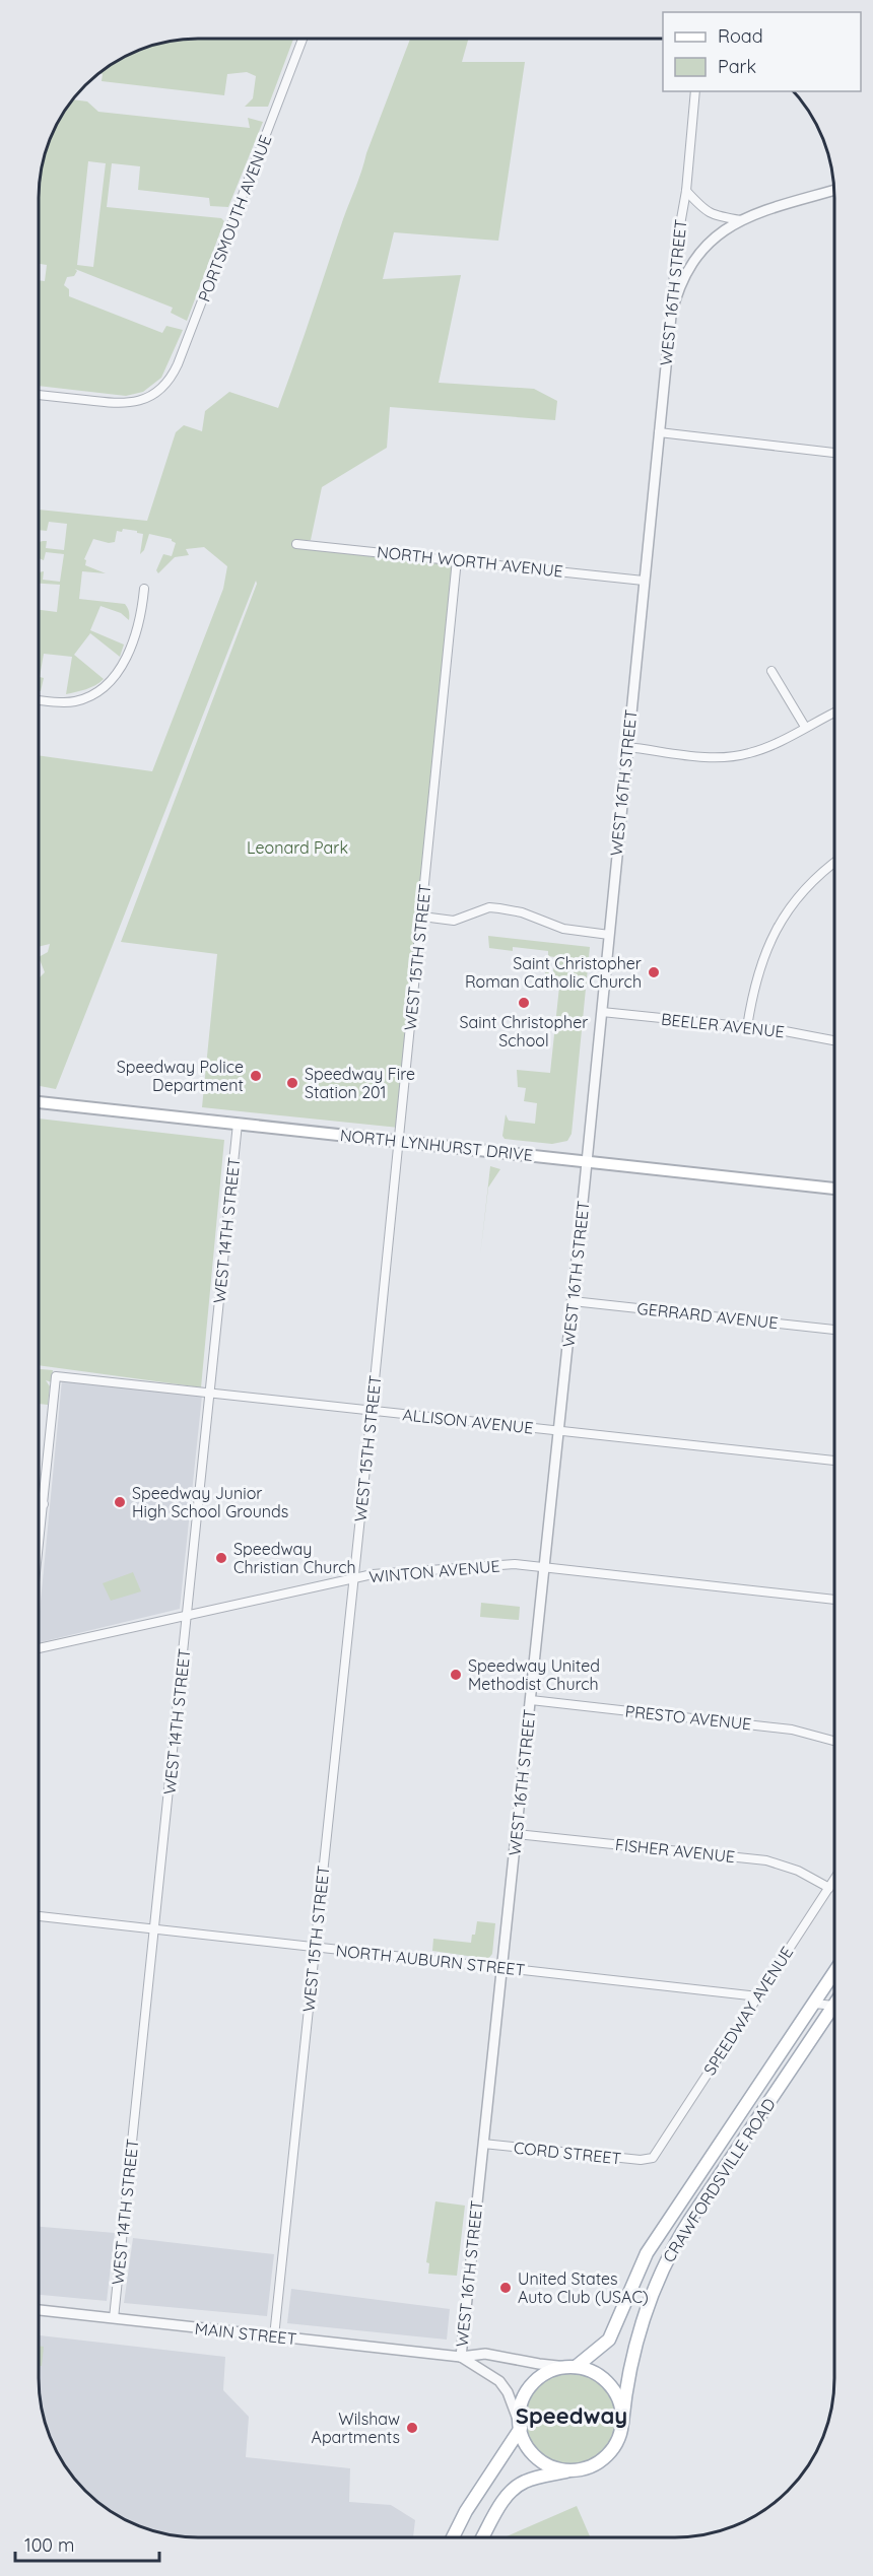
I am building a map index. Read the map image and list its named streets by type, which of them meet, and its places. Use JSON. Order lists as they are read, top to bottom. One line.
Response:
{"streets":{"main road":["NORTH LYNHURST DRIVE","CRAWFORDSVILLE ROAD"],"street":["PORTSMOUTH AVENUE","WEST 16TH STREET","NORTH WORTH AVENUE","WEST 15TH STREET","BEELER AVENUE","WEST 14TH STREET","GERRARD AVENUE","ALLISON AVENUE","WINTON AVENUE","PRESTO AVENUE","FISHER AVENUE","NORTH AUBURN STREET","SPEEDWAY AVENUE","CORD STREET","MAIN STREET"]},"crossings":[["WEST 16TH STREET","NORTH WORTH AVENUE"],["WEST 16TH STREET","BEELER AVENUE"],["WEST 16TH STREET","NORTH LYNHURST DRIVE"],["WEST 16TH STREET","GERRARD AVENUE"],["WEST 16TH STREET","ALLISON AVENUE"],["WEST 16TH STREET","WINTON AVENUE"],["WEST 16TH STREET","PRESTO AVENUE"],["WEST 16TH STREET","FISHER AVENUE"],["WEST 16TH STREET","NORTH AUBURN STREET"],["WEST 16TH STREET","CORD STREET"],["WEST 16TH STREET","MAIN STREET"],["NORTH WORTH AVENUE","WEST 15TH STREET"],["WEST 15TH STREET","NORTH LYNHURST DRIVE"],["WEST 15TH STREET","ALLISON AVENUE"],["WEST 15TH STREET","WINTON AVENUE"],["WEST 15TH STREET","NORTH AUBURN STREET"],["WEST 15TH STREET","MAIN STREET"],["NORTH LYNHURST DRIVE","WEST 14TH STREET"],["WEST 14TH STREET","ALLISON AVENUE"],["WEST 14TH STREET","WINTON AVENUE"],["WEST 14TH STREET","NORTH AUBURN STREET"],["WEST 14TH STREET","MAIN STREET"],["FISHER AVENUE","SPEEDWAY AVENUE"],["NORTH AUBURN STREET","SPEEDWAY AVENUE"],["SPEEDWAY AVENUE","CORD STREET"],["CRAWFORDSVILLE ROAD","MAIN STREET"]],"districts":["Speedway"],"parks":["Leonard Park"],"places":["Saint Christopher Roman Catholic Church","Saint Christopher School","Speedway Police Department","Speedway Fire Station 201","Speedway Junior High School Grounds","Speedway Christian Church","Speedway United Methodist Church","United States Auto Club (USAC)","Wilshaw Apartments"],"legend":["Road","Park"],"scale_bar":"100 m"}
